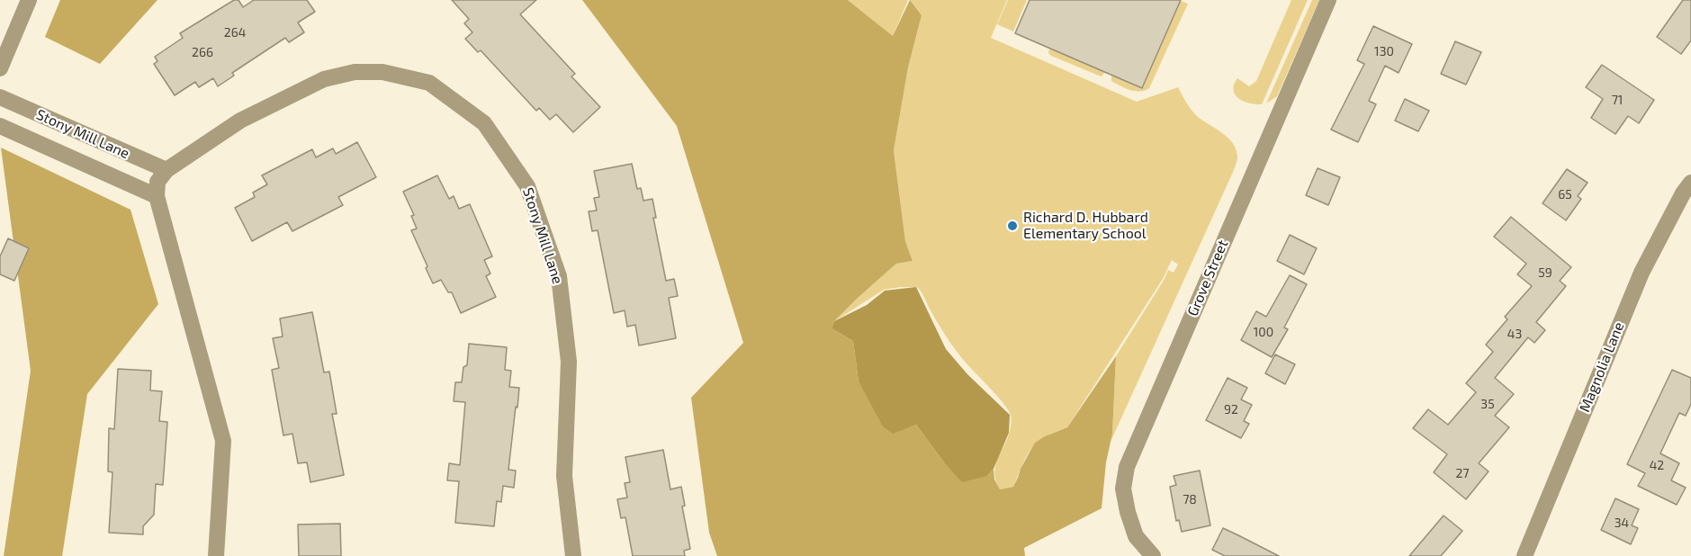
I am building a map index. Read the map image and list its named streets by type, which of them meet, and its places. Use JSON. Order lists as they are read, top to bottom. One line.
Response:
{"streets":{"street":["Stony Mill Lane","Grove Street","Magnolia Lane"]},"places":["Richard D. Hubbard Elementary School"],"house_numbers":["264","130","266","71","65","59","100","43","35","92","42","27","78","34"]}
